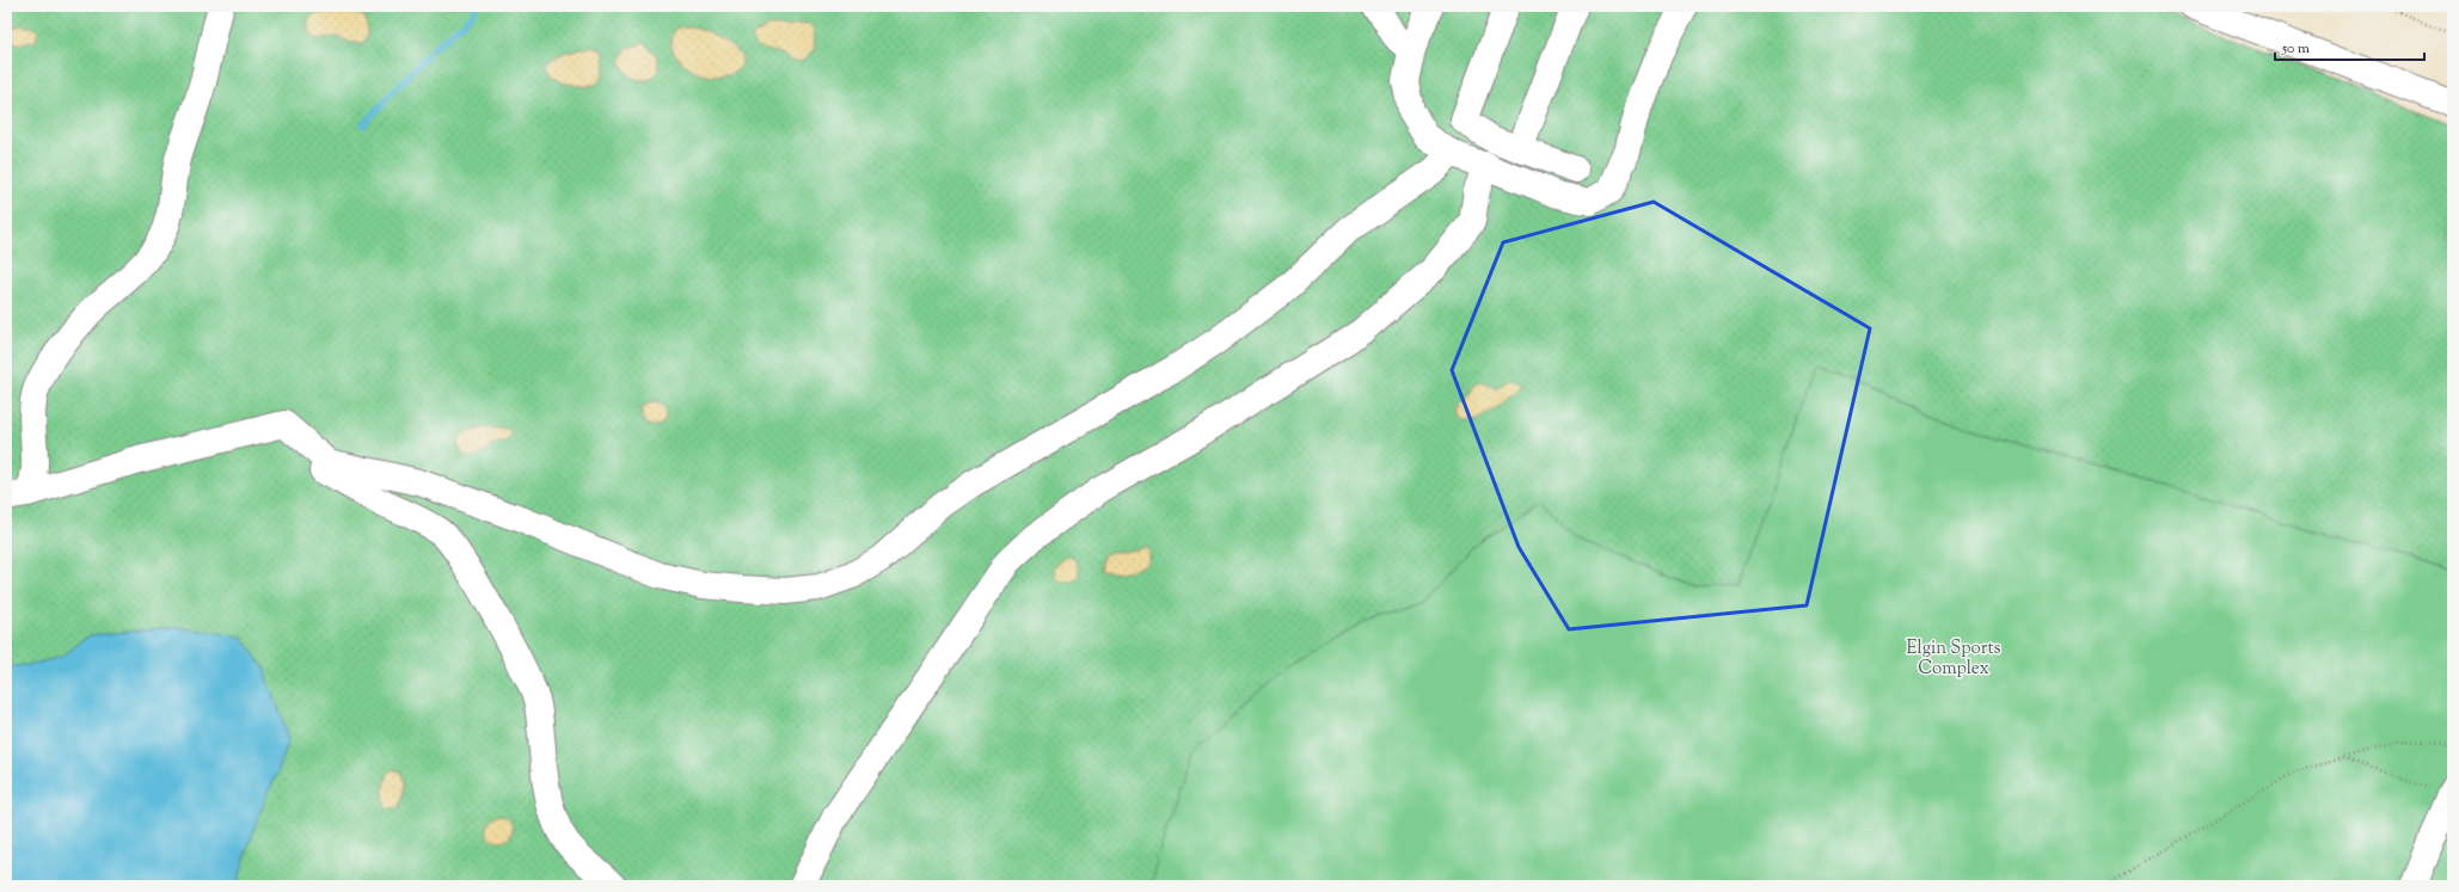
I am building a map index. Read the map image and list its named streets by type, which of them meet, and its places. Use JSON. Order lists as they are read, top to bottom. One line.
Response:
{"parks":["Elgin Sports Complex"],"scale_bar":"50 m"}
